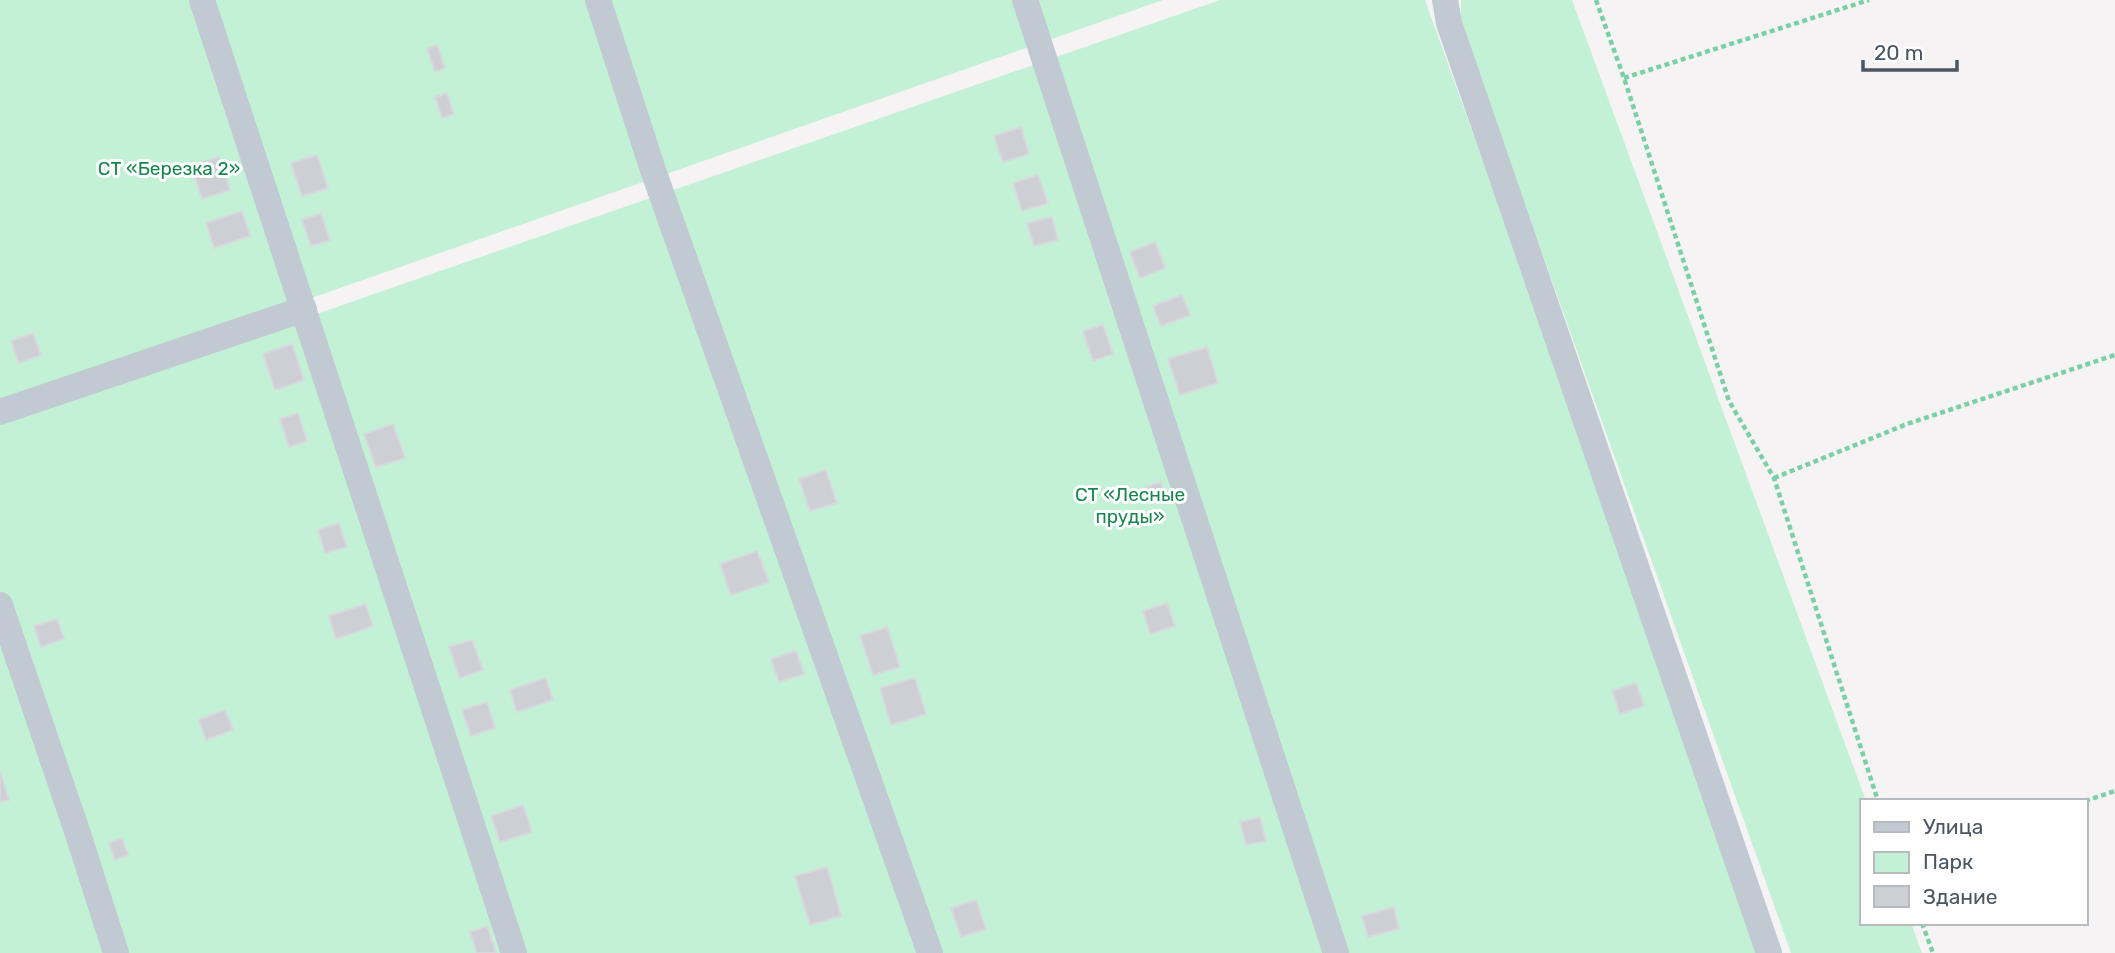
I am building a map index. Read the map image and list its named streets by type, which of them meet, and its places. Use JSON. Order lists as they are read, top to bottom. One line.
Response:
{"parks":["СТ «Березка 2»","СТ «Лесные пруды»"],"legend":["Улица","Парк","Здание"],"scale_bar":"20 m"}
